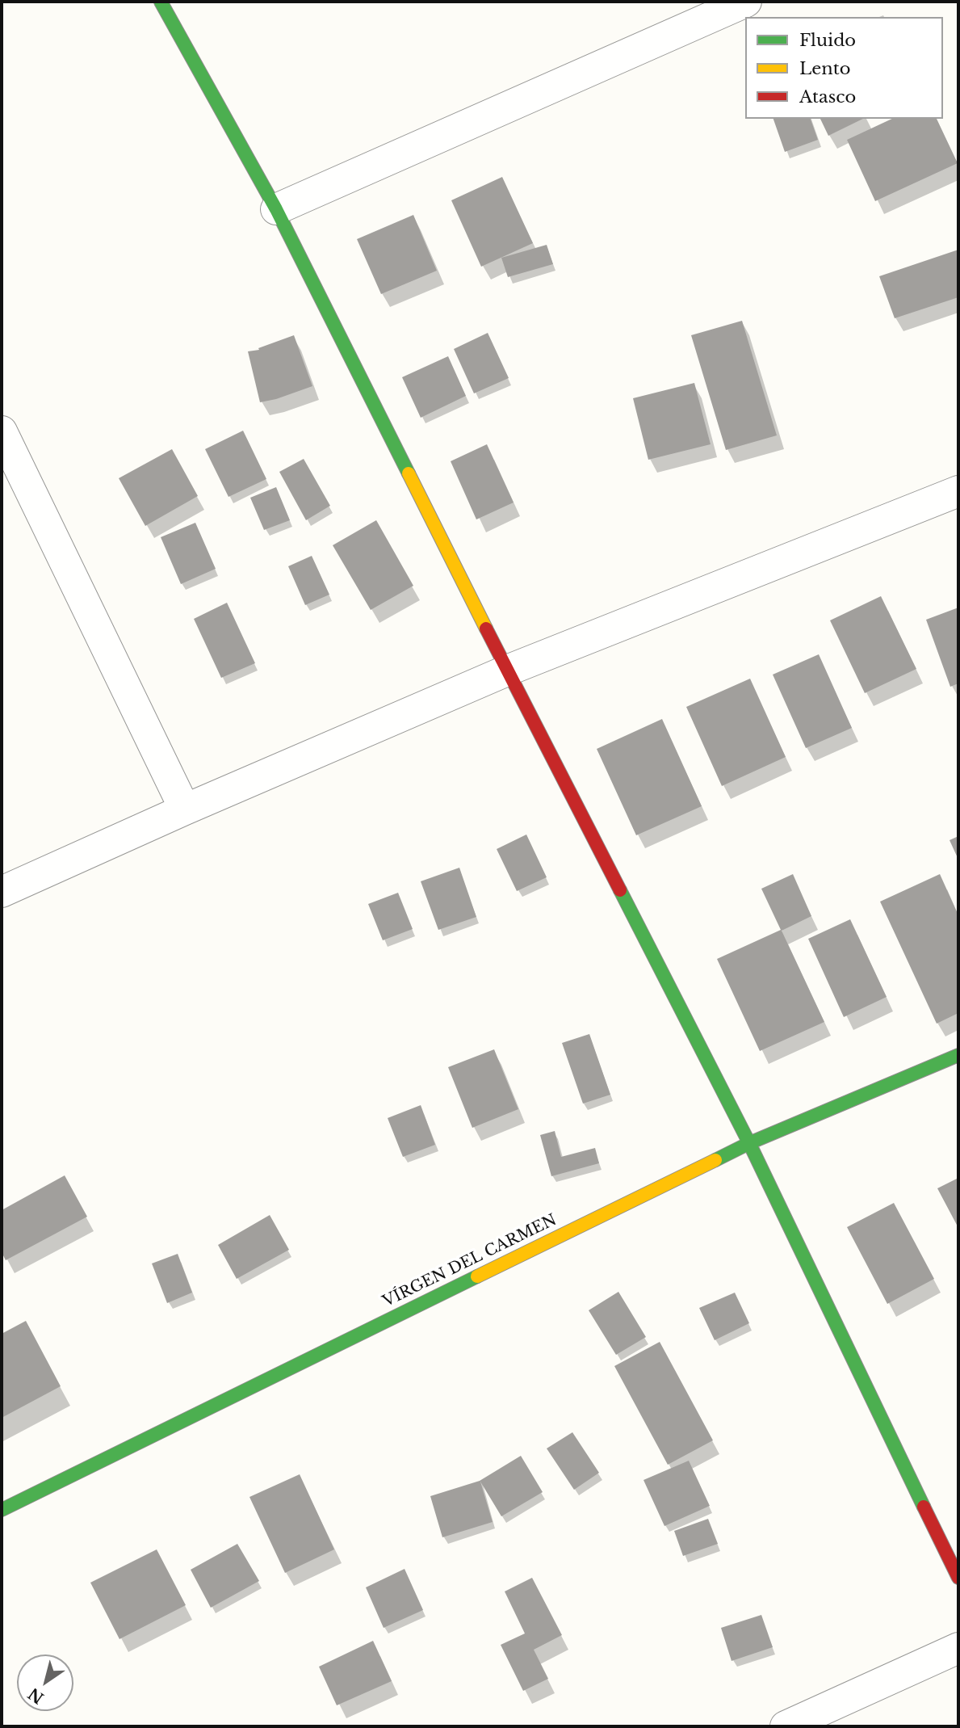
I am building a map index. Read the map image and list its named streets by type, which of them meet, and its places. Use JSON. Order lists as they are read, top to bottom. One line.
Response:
{"streets":{"street":["VÍRGEN DEL CARMEN"]},"legend":["Fluido","Lento","Atasco"],"north":"bottom left"}
